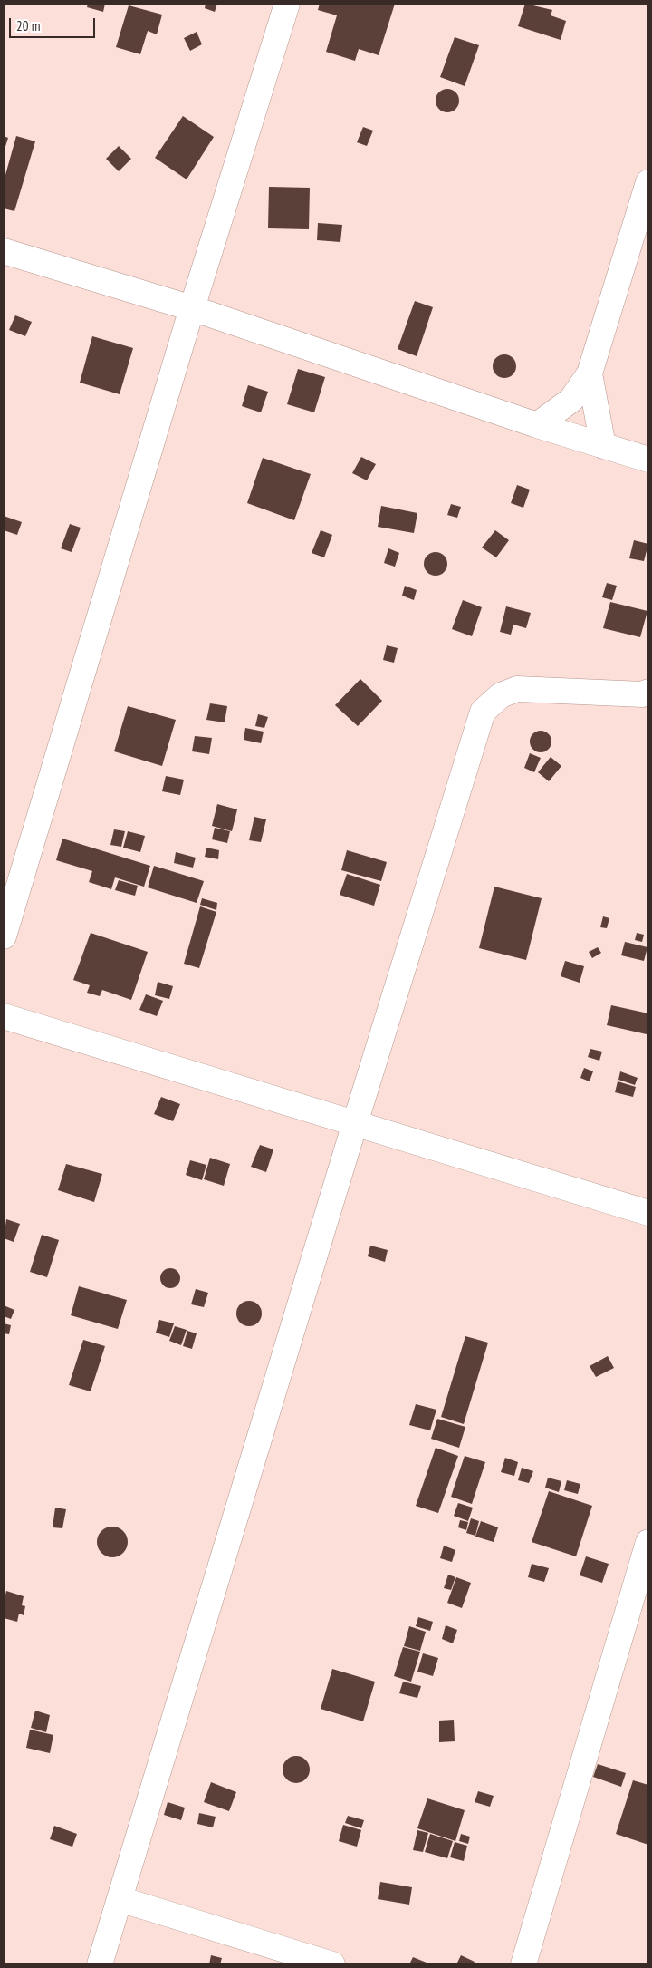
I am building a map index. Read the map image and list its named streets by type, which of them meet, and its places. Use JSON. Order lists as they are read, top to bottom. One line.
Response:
{"scale_bar":"20 m"}
